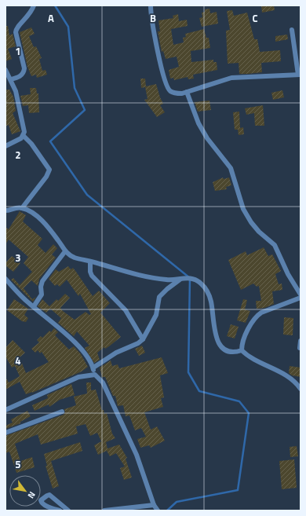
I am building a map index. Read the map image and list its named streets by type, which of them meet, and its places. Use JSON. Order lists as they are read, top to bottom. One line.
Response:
{"north":"bottom right","grid":{"columns":["A","B","C"],"rows":["1","2","3","4","5"]}}
